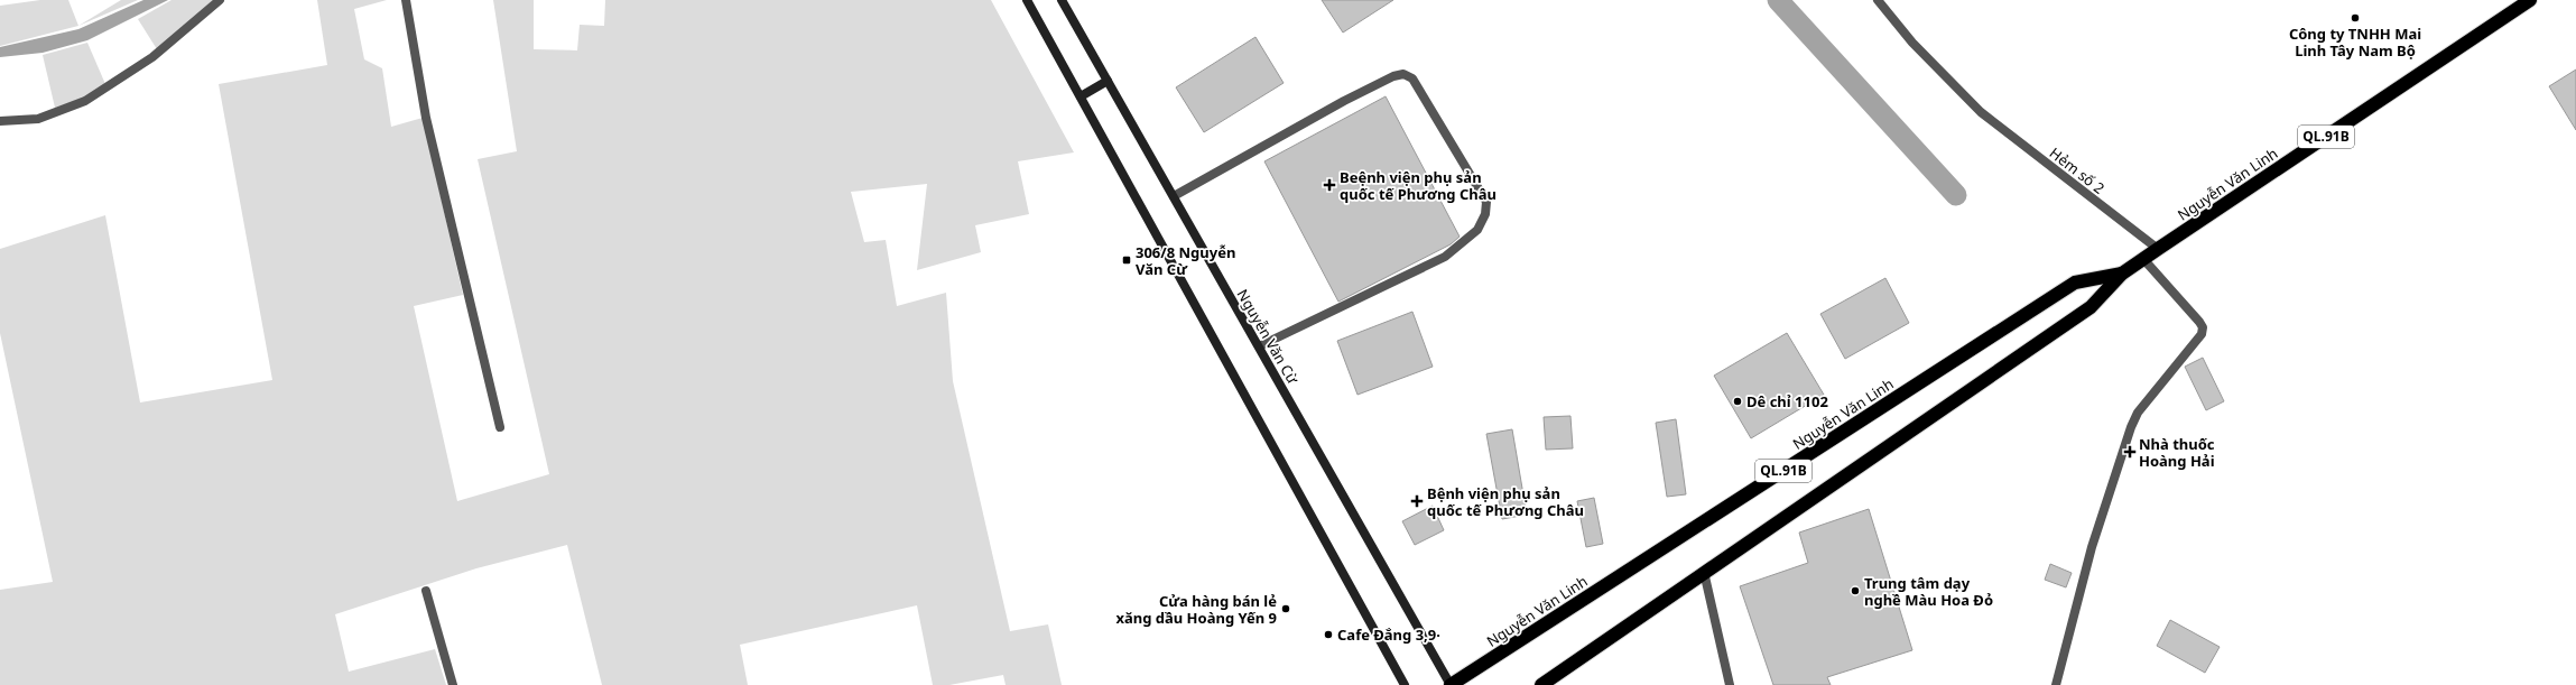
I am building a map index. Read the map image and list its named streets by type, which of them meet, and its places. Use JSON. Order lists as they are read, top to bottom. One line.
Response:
{"streets":{"highway":["QL.91B","Nguyễn Văn Linh"],"main road":["Nguyễn Văn Cừ"],"street":["Hẻm số 2"]},"crossings":[["Hẻm số 2","Nguyễn Văn Linh"],["Nguyễn Văn Linh","Nguyễn Văn Cừ"]],"places":{"other":["Công ty TNHH Mai Linh Tây Nam Bộ","Dê chỉ 1102","Trung tâm dạy nghề Màu Hoa Đỏ","Cửa hàng bán lẻ xăng dầu Hoàng Yến 9","Cafe Đắng 3,9·"],"health":["Beệnh viện phụ sản quốc tế Phương Châu","Nhà thuốc Hoàng Hải","Bệnh viện phụ sản quốc tế Phương Châu"],"transit":["306/8 Nguyễn Văn Cừ"]}}
